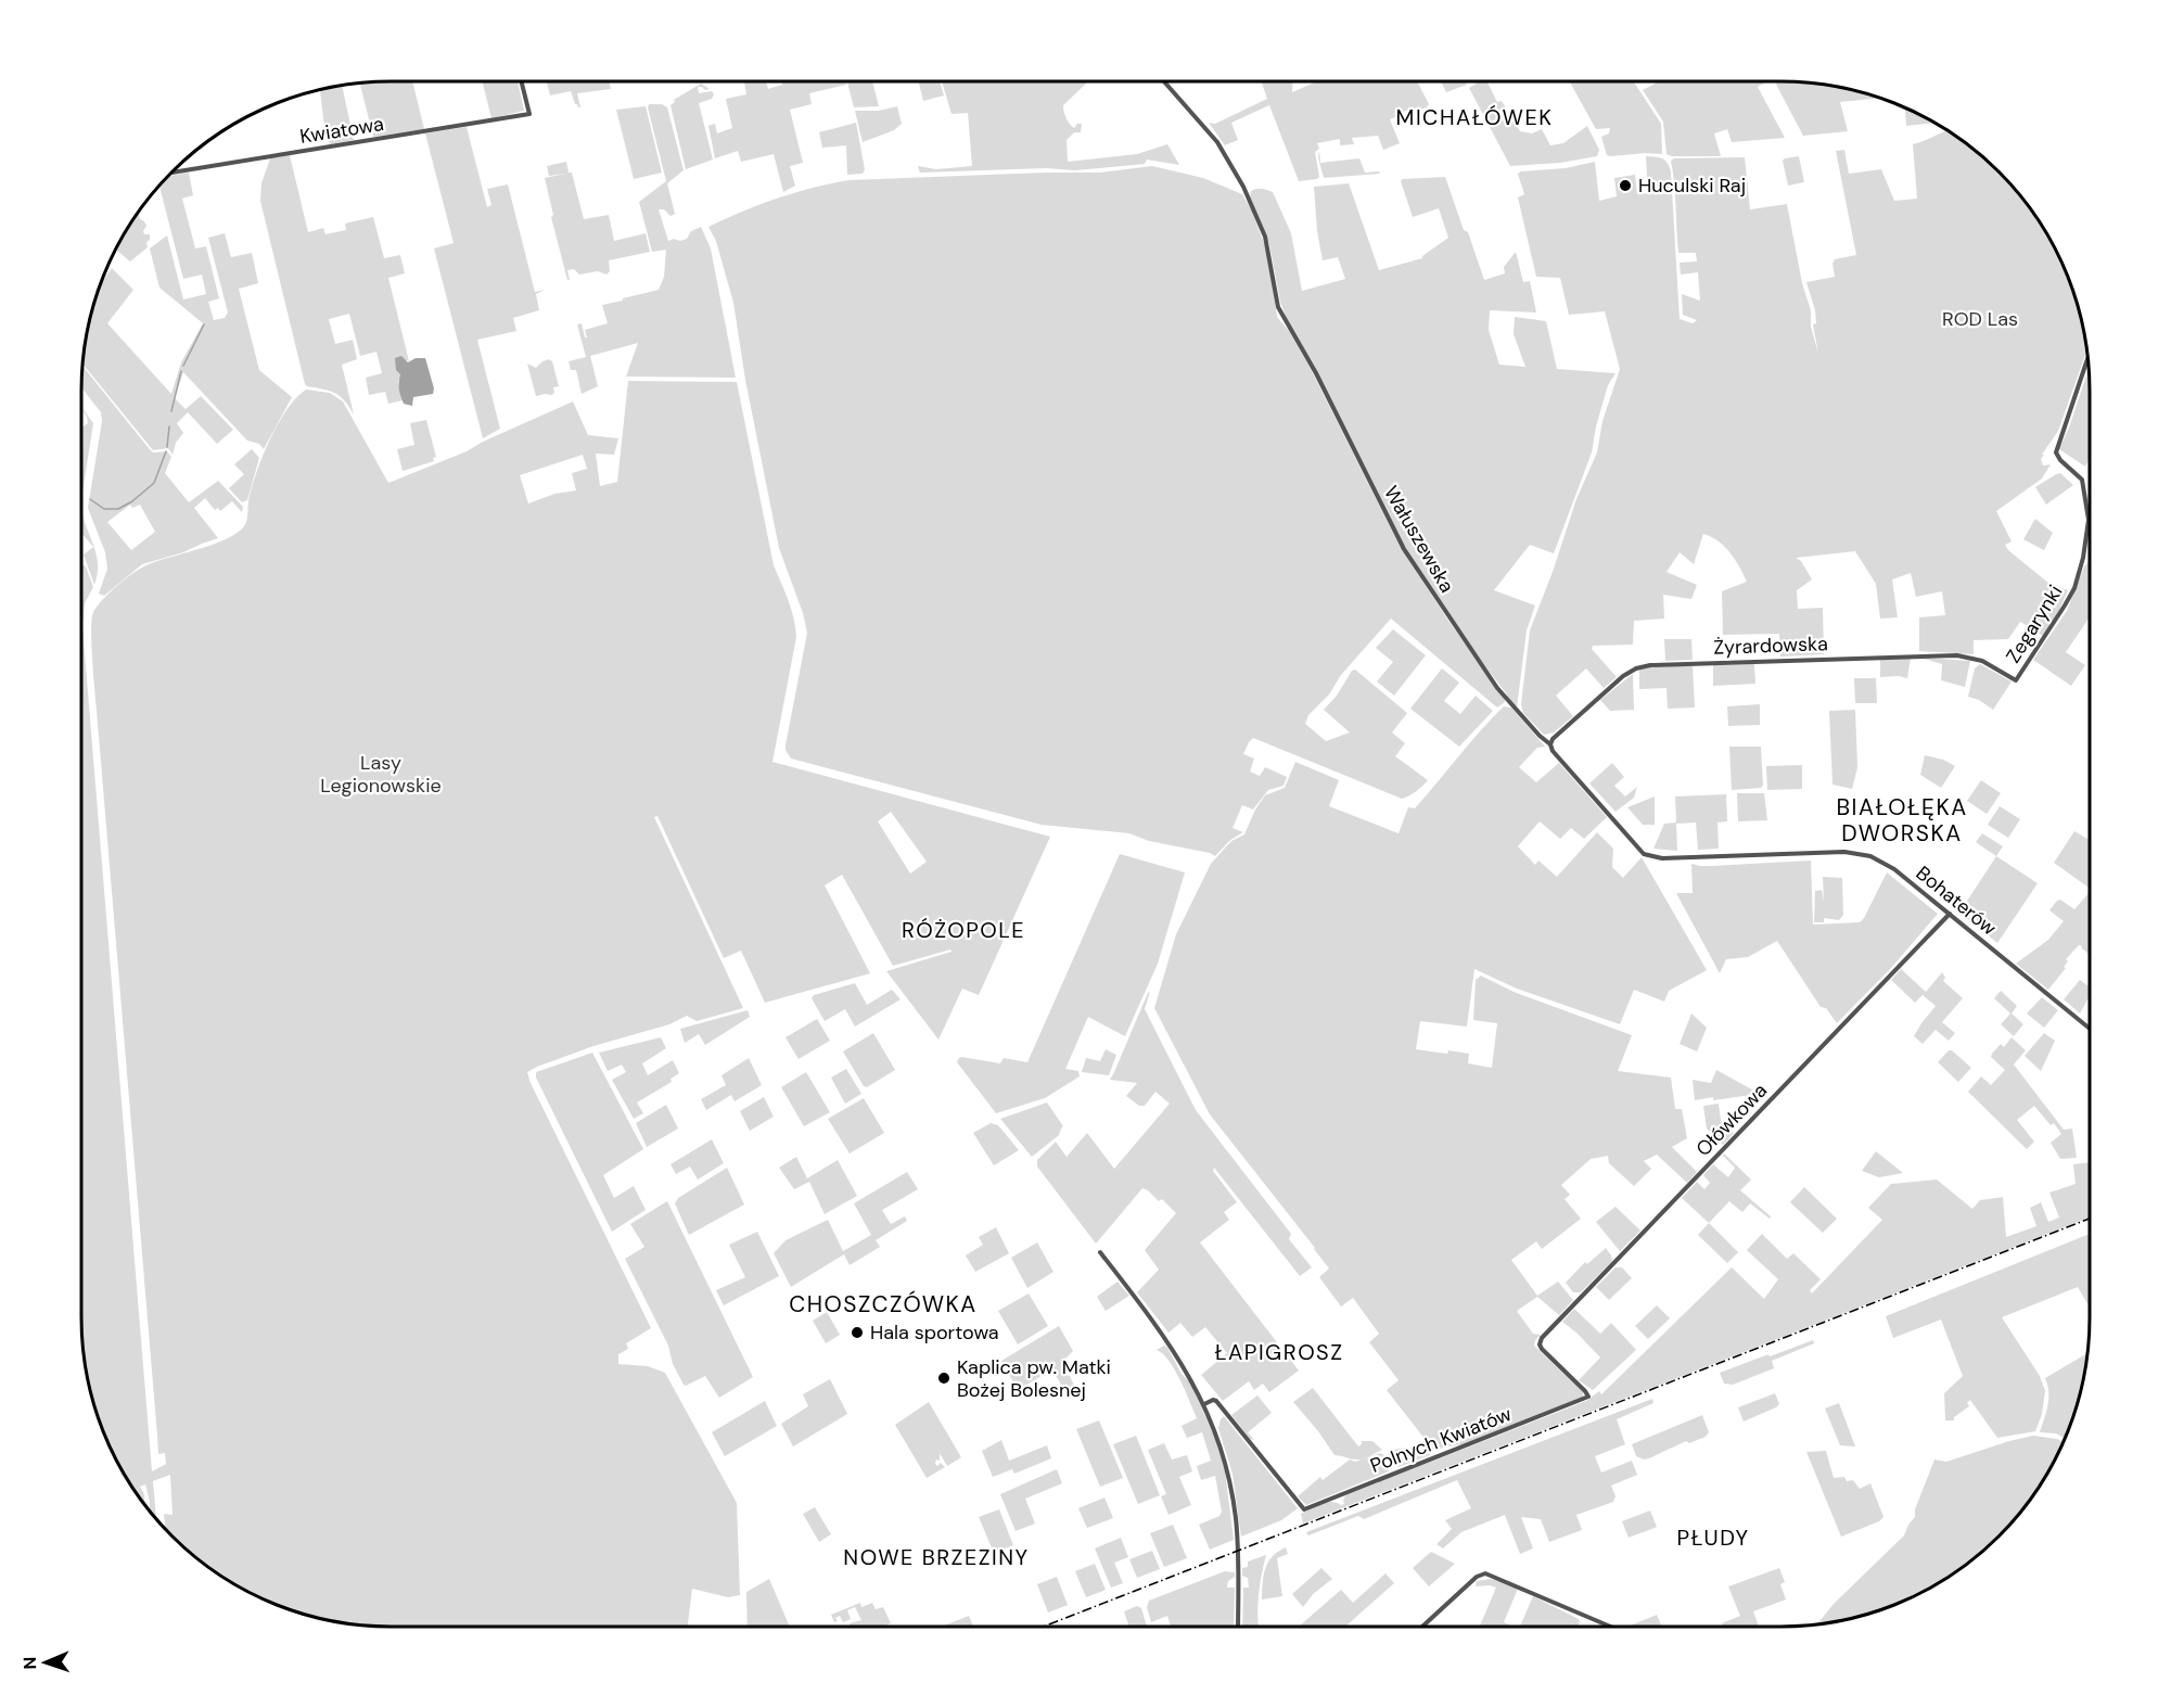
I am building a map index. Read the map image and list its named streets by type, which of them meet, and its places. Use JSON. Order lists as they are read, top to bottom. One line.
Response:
{"streets":{"street":["Kwiatowa","Wałuszewska","Zegarynki","Żyrardowska","Bohaterów","Ołówkowa","Polnych Kwiatów"]},"crossings":[["Wałuszewska","Żyrardowska"],["Wałuszewska","Bohaterów"],["Zegarynki","Żyrardowska"],["Bohaterów","Ołówkowa"],["Ołówkowa","Polnych Kwiatów"]],"districts":["MICHAŁÓWEK","BIAŁOŁĘKA DWORSKA","RÓŻOPOLE","CHOSZCZÓWKA","ŁAPIGROSZ","PŁUDY","NOWE BRZEZINY"],"parks":["ROD Las","Lasy Legionowskie"],"places":["Huculski Raj","Hala sportowa","Kaplica pw. Matki Bożej Bolesnej"],"north":"left"}
